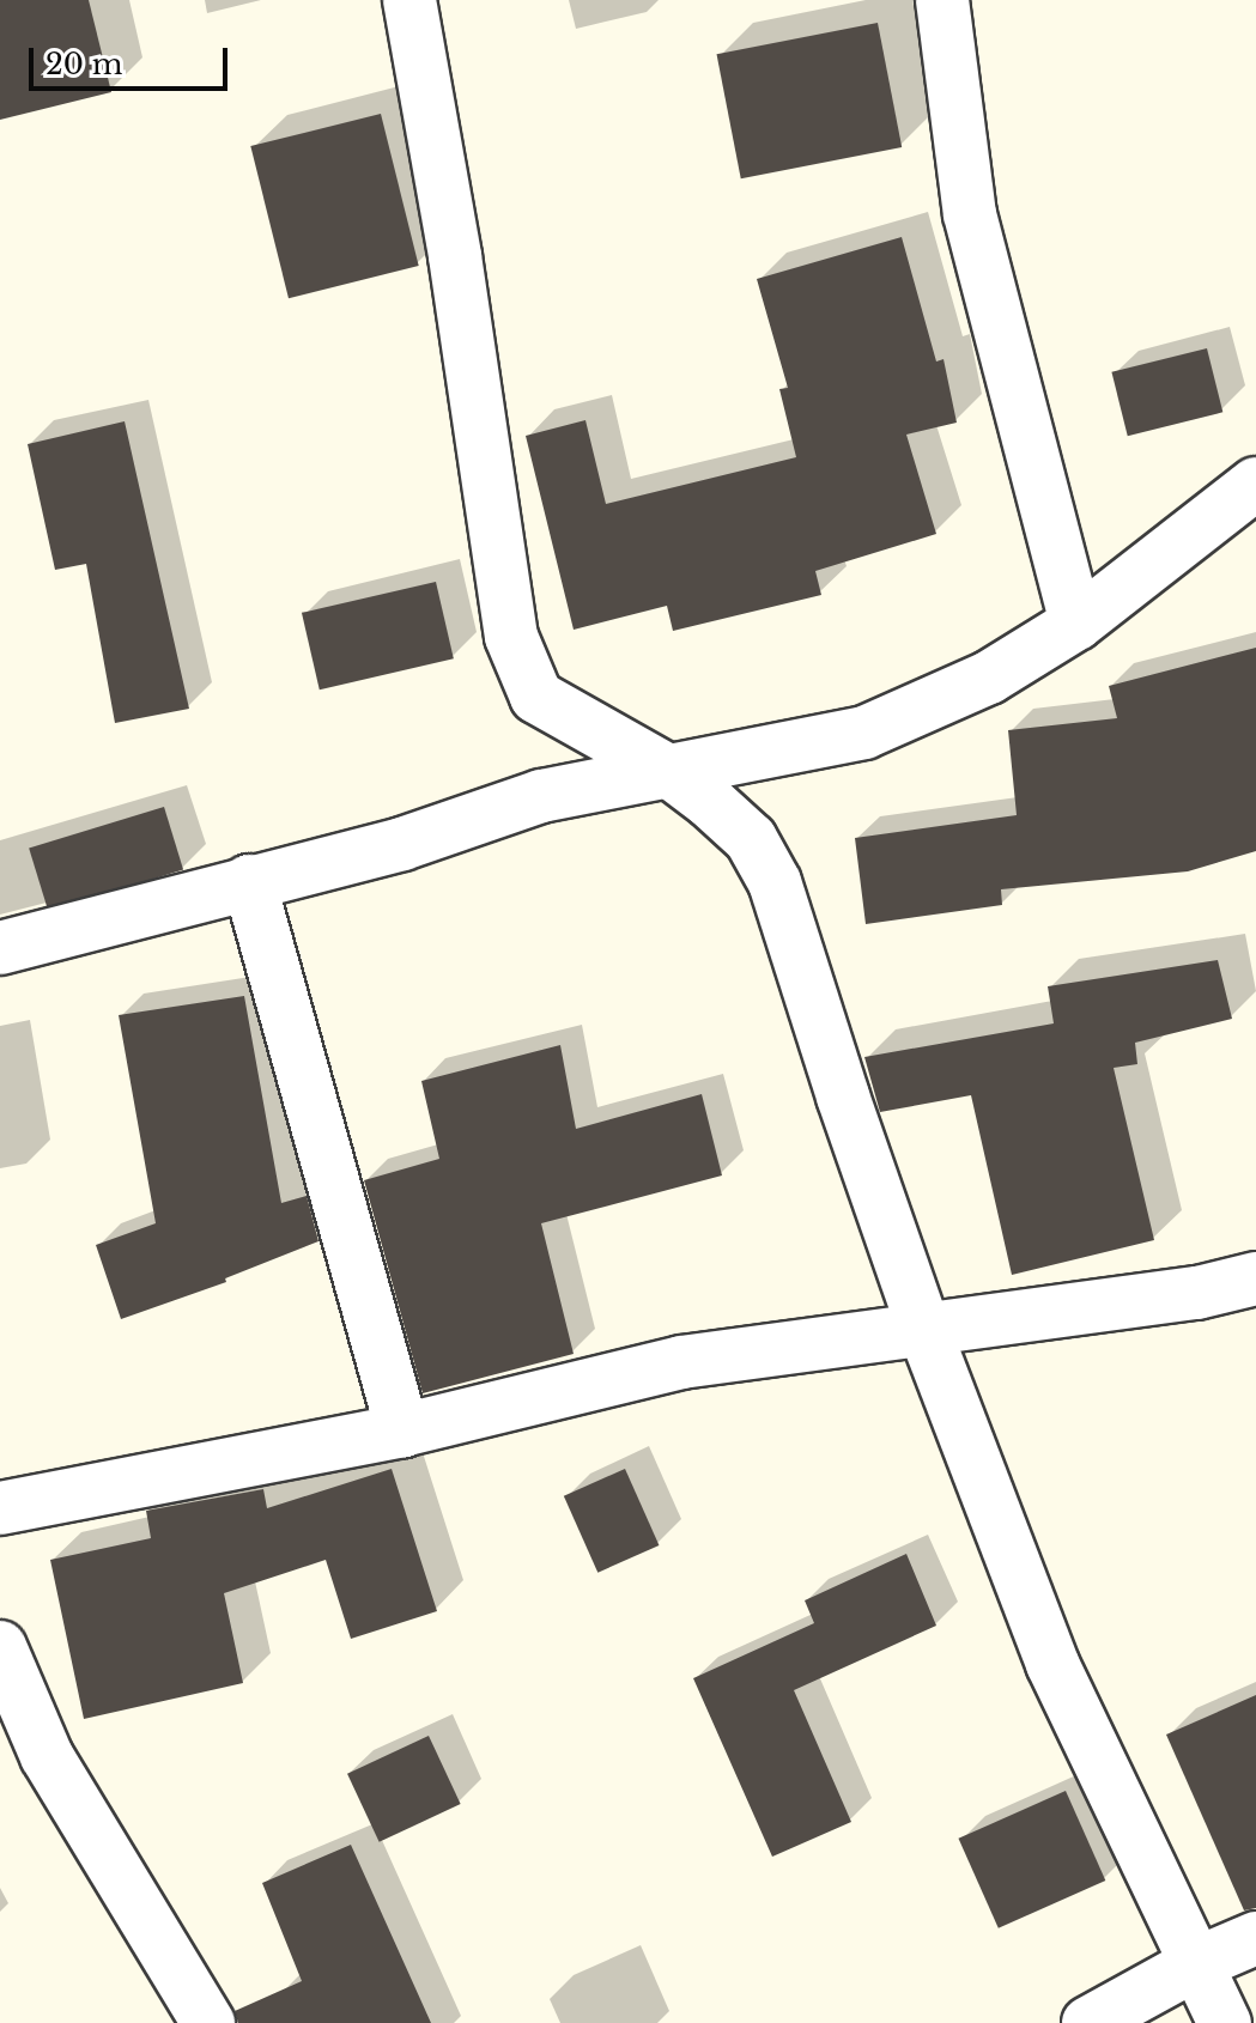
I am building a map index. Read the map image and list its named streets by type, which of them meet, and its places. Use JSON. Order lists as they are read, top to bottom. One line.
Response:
{"scale_bar":"20 m"}
